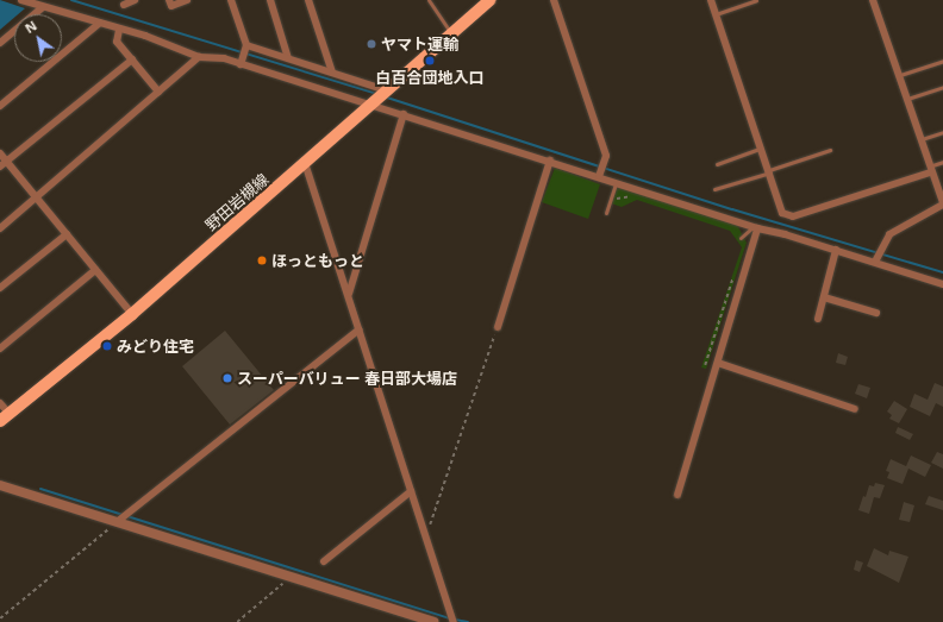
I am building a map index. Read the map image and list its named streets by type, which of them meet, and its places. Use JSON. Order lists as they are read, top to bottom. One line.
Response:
{"streets":{"main road":["野田岩槻線"]},"places":["ヤマト運輸","白百合団地入口","ほっともっと","みどり住宅","スーパーバリュー 春日部大場店"],"north":"top left"}
